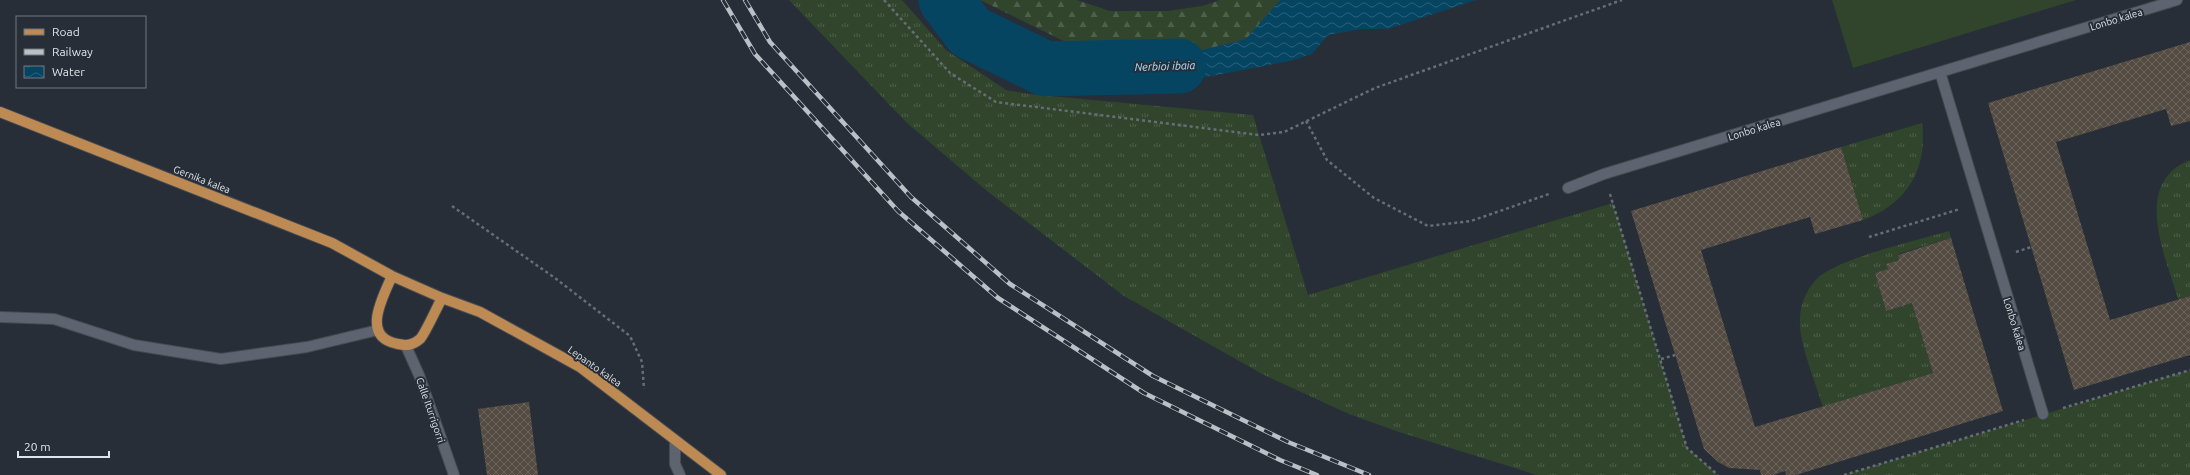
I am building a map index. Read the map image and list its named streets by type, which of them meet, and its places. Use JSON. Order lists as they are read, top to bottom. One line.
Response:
{"streets":{"main road":["Gernika kalea","Lepanto kalea"],"street":["Lonbo kalea","Calle Iturrigorri"]},"crossings":[["Gernika kalea","Lepanto kalea"]],"water":["Nerbioi ibaia"],"legend":["Road","Railway","Water"],"scale_bar":"20 m"}
